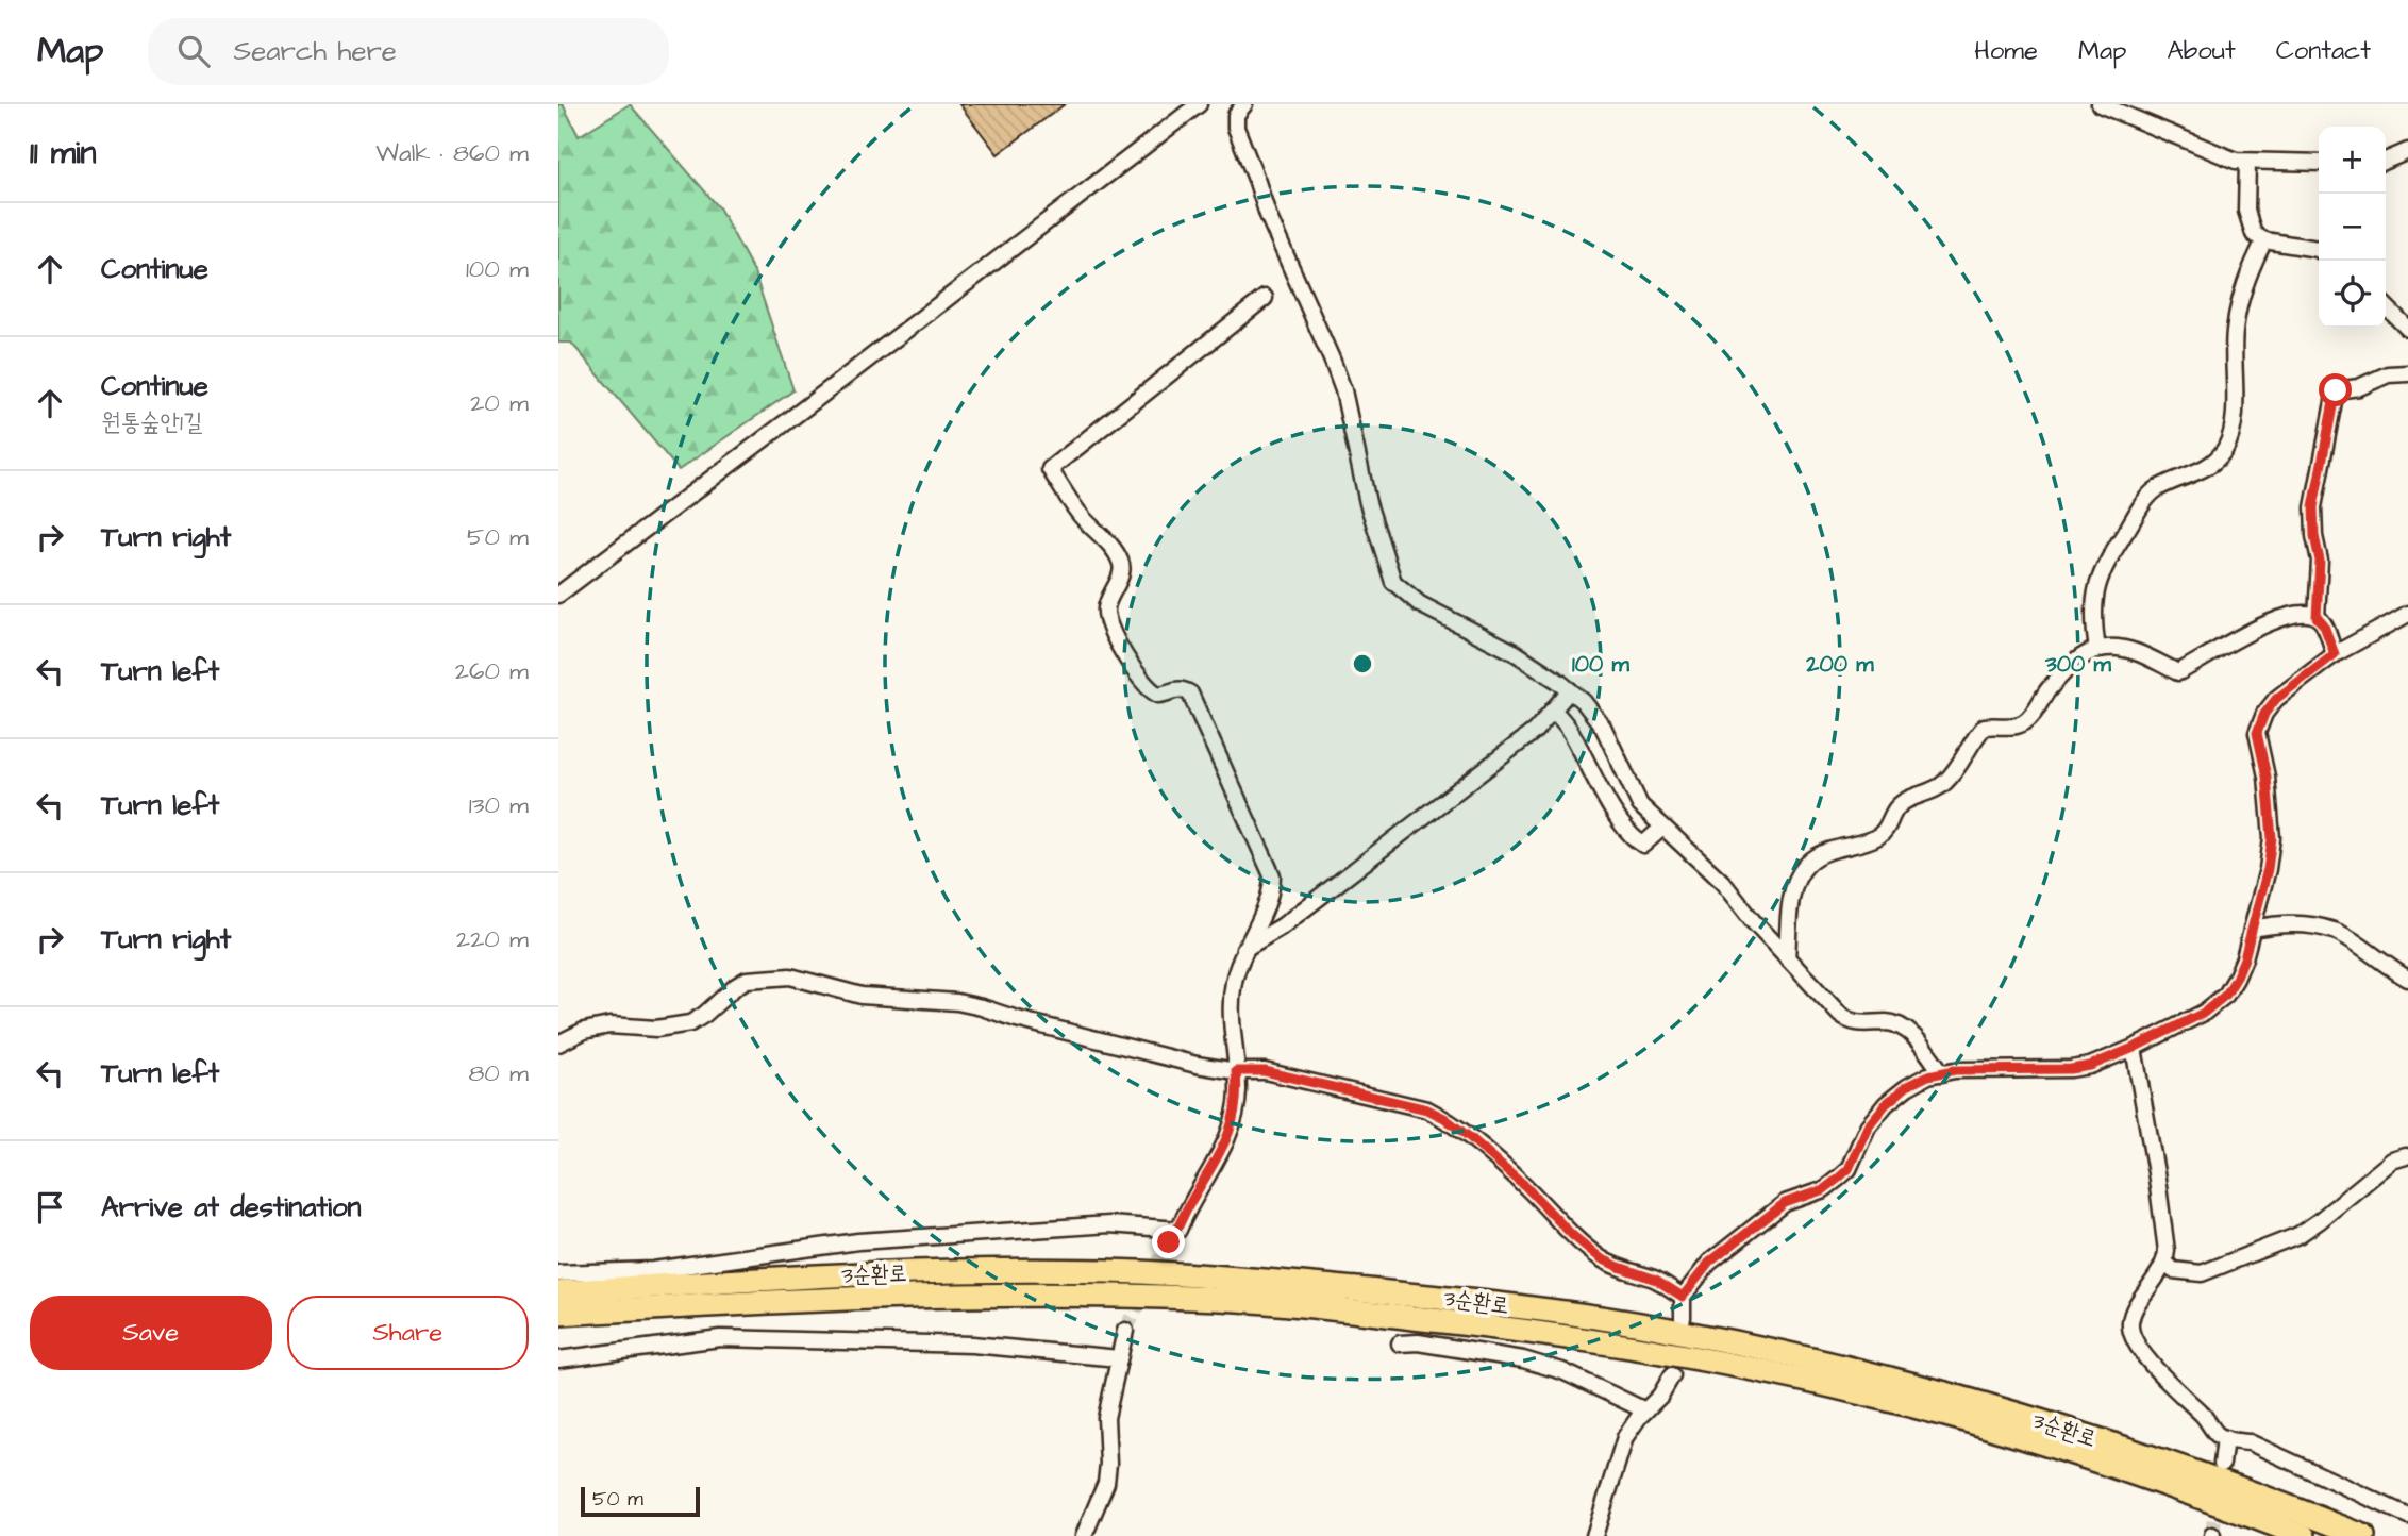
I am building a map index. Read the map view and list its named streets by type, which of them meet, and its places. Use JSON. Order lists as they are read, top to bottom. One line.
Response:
{"streets":{"highway":["3순환로"]},"scale_bar":"50 m","page":{"header":"Map","search":"Search here","nav":["Home","Map","About","Contact"],"heading":["11 min","Walk · 860 m"],"map_buttons":["+","−"],"list":[["Continue","100 m"],["Continue","원통숲안1길","20 m"],["Turn right","50 m"],["Turn left","260 m"],["Turn left","130 m"],["Turn right","220 m"],["Turn left","80 m"],"Arrive at destination"],"buttons":["Save","Share"],"scale":"50 m"},"rings":["100 m","200 m","300 m"]}
